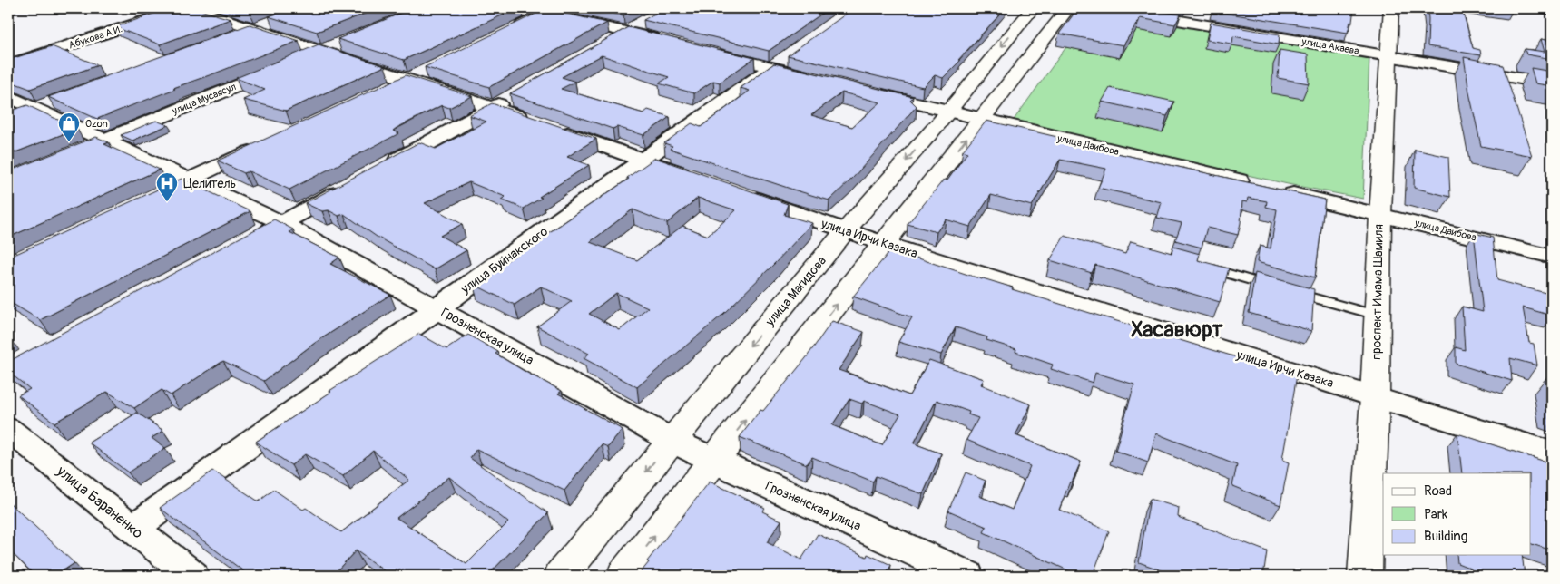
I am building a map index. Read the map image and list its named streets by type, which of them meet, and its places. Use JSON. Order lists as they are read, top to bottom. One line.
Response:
{"streets":{"main road":["улица Магидова","проспект Имама Шамиля"],"street":["Абукова А.И.","улица Акаева","улица Мусаясул","улица Даибова","улица Ирчи Казака","улица Буйнакского","Грозненская улица","улица Бараненко"]},"crossings":[["улица Акаева","проспект Имама Шамиля"],["улица Мусаясул","Грозненская улица"],["улица Даибова","улица Магидова"],["улица Даибова","проспект Имама Шамиля"],["улица Ирчи Казака","улица Магидова"],["улица Ирчи Казака","проспект Имама Шамиля"],["улица Буйнакского","Грозненская улица"],["улица Буйнакского","улица Бараненко"],["улица Магидова","Грозненская улица"]],"districts":["Хасавюрт"],"places":{"shop":["Ozon"],"hospital":["Целитель"]},"legend":["Road","Park","Building"]}
